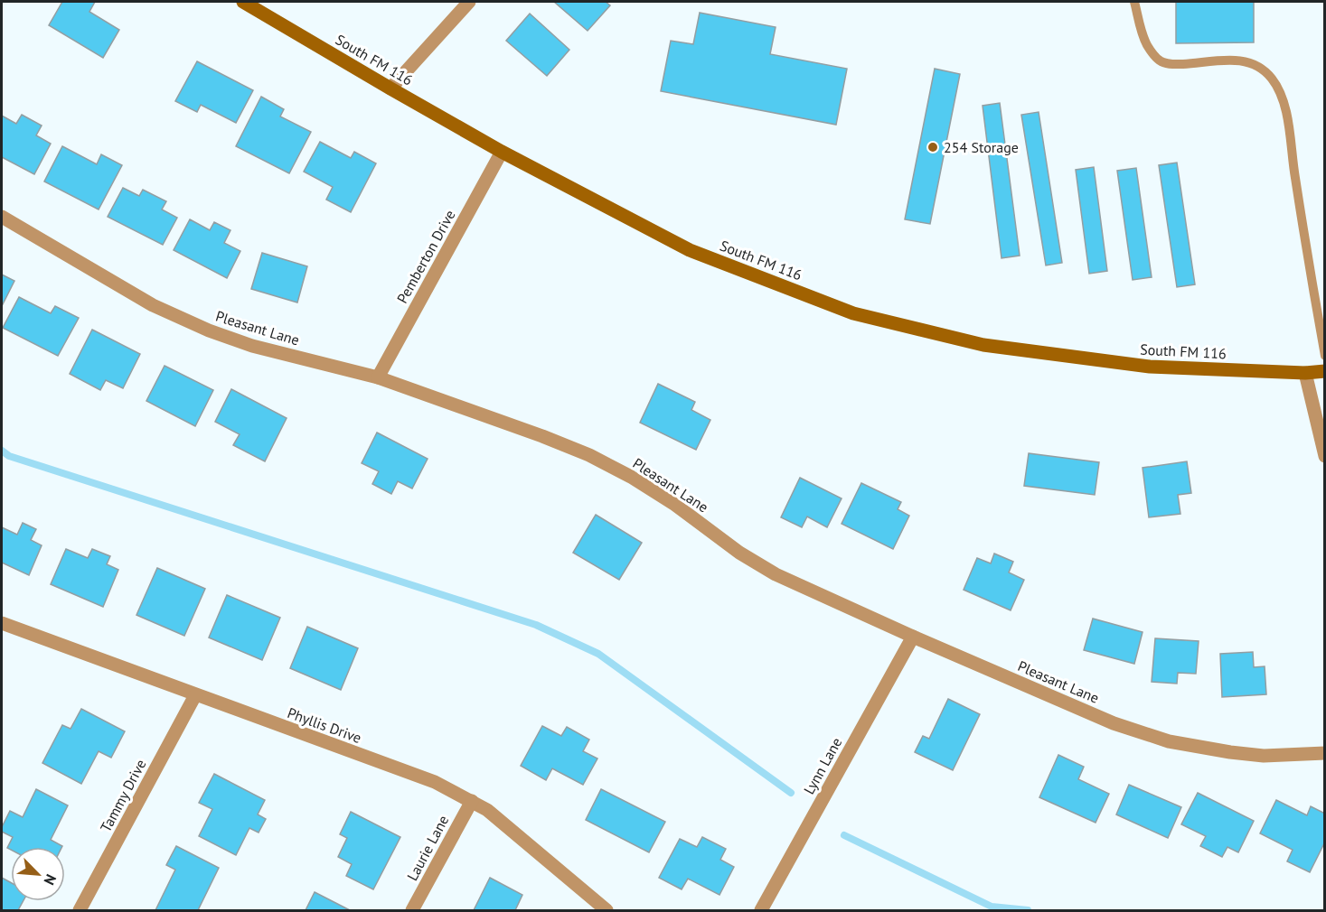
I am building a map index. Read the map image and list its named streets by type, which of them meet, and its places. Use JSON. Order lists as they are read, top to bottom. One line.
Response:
{"streets":{"main road":["South FM 116"],"street":["Pemberton Drive","Pleasant Lane","Phyllis Drive","Lynn Lane","Tammy Drive","Laurie Lane"]},"crossings":[["South FM 116","Pemberton Drive"],["Pemberton Drive","Pleasant Lane"],["Pleasant Lane","Lynn Lane"],["Phyllis Drive","Tammy Drive"],["Phyllis Drive","Laurie Lane"]],"places":["254 Storage"],"north":"bottom right"}
